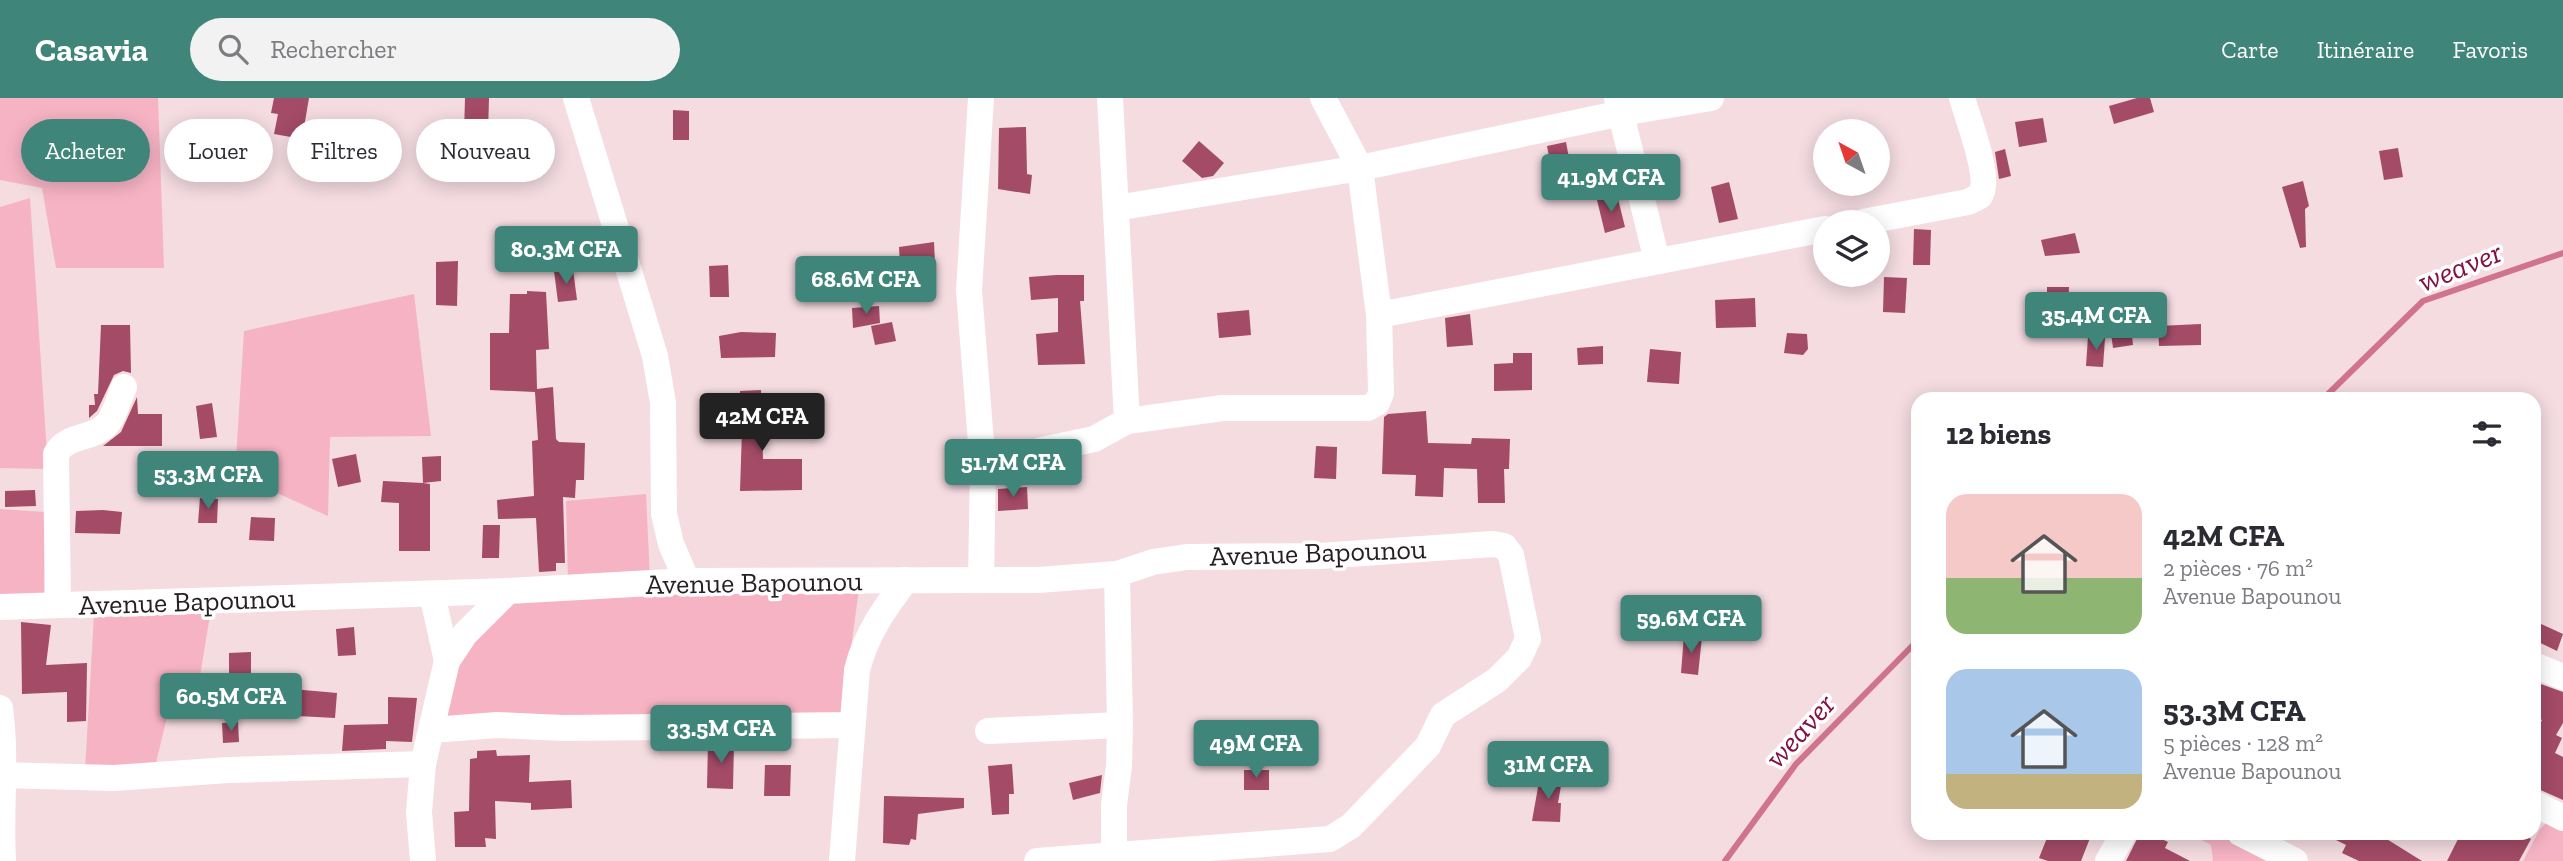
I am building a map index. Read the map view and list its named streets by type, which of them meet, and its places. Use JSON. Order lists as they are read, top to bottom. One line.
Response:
{"streets":{"street":["Avenue Bapounou"]},"water":["weaver"],"north":"top left","page":{"header":"Casavia","search":"Rechercher","nav":["Carte","Itinéraire","Favoris"],"chip":["Acheter","Louer","Filtres","Nouveau"],"price":["41.9M CFA","80.3M CFA","68.6M CFA","35.4M CFA","42M CFA","51.7M CFA","53.3M CFA","59.6M CFA","60.5M CFA","33.5M CFA","49M CFA","31M CFA"],"heading":"12 biens","list":[{"name":"42M CFA","note":"2 pièces · 76 m² · Avenue Bapounou"},{"name":"53.3M CFA","note":"5 pièces · 128 m² · Avenue Bapounou"}]}}
